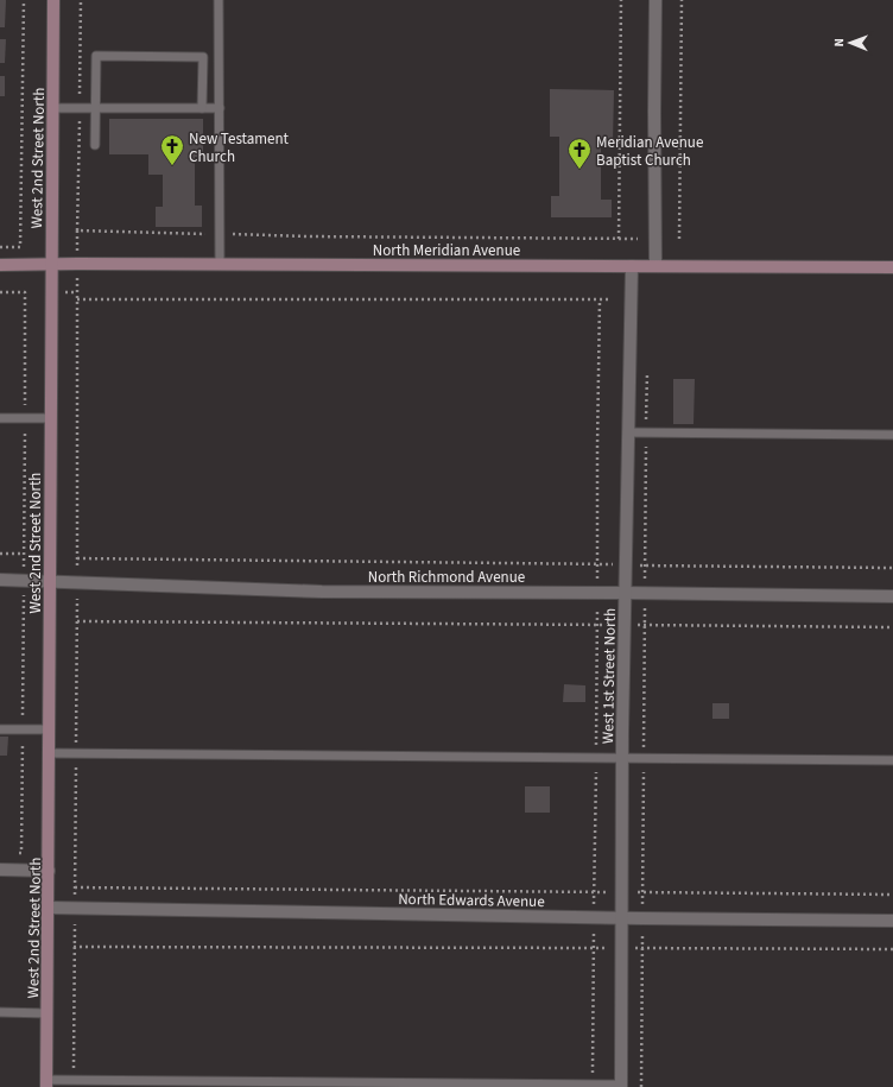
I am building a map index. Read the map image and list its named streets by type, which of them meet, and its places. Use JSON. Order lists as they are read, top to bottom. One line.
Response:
{"streets":{"street":["West 2nd Street North","North Meridian Avenue","North Richmond Avenue","West 1st Street North","North Edwards Avenue"]},"crossings":[["West 2nd Street North","North Meridian Avenue"],["West 2nd Street North","North Richmond Avenue"],["West 2nd Street North","North Edwards Avenue"],["North Meridian Avenue","West 1st Street North"],["North Richmond Avenue","West 1st Street North"],["West 1st Street North","North Edwards Avenue"]],"places":{"church":["New Testament Church","Meridian Avenue Baptist Church"]},"north":"left"}
